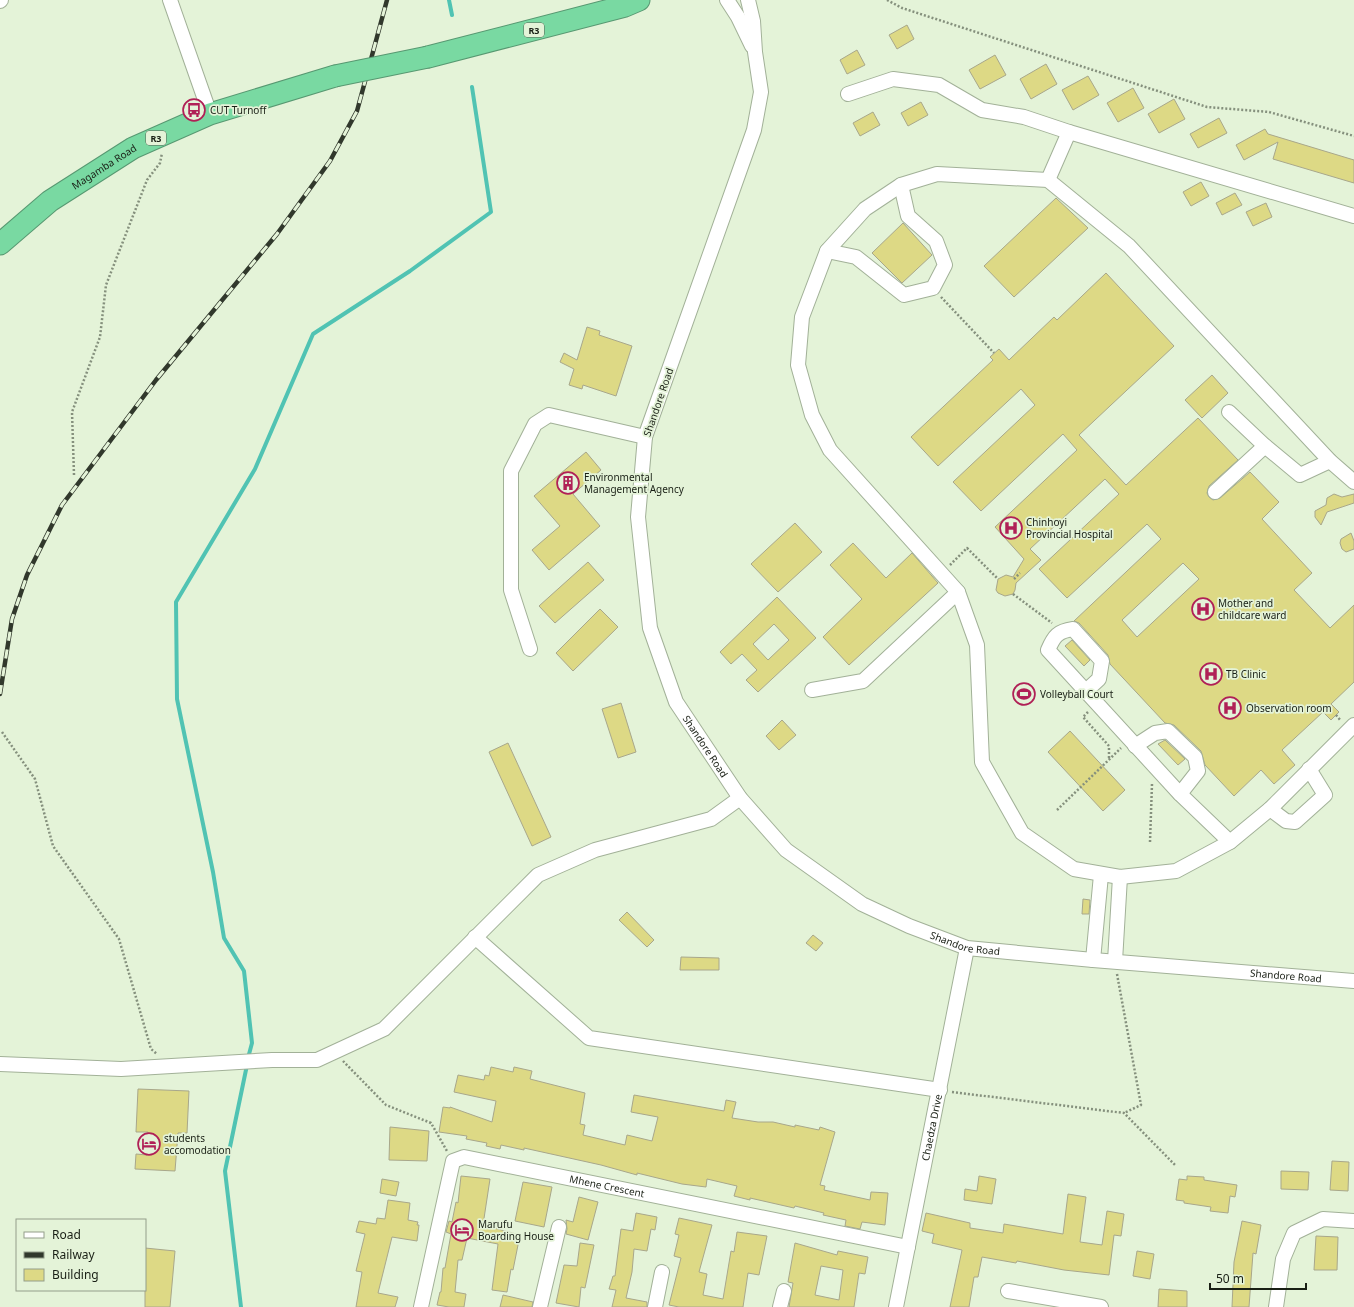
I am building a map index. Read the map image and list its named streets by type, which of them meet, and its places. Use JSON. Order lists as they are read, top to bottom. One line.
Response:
{"streets":{"highway":["R3","Magamba Road"],"street":["Shandore Road","Chaedza Drive","Mhene Crescent"]},"crossings":[["Shandore Road","Chaedza Drive"],["Chaedza Drive","Mhene Crescent"]],"places":{"bus stop":["CUT Turnoff"],"building":["Environmental Management Agency"],"hospital":["Chinhoyi Provincial Hospital","Mother and childcare ward","TB Clinic","Observation room"],"sports":["Volleyball Court"],"hotel":["students accomodation","Marufu Boarding House"]},"legend":["Road","Railway","Building"],"scale_bar":"50 m"}
